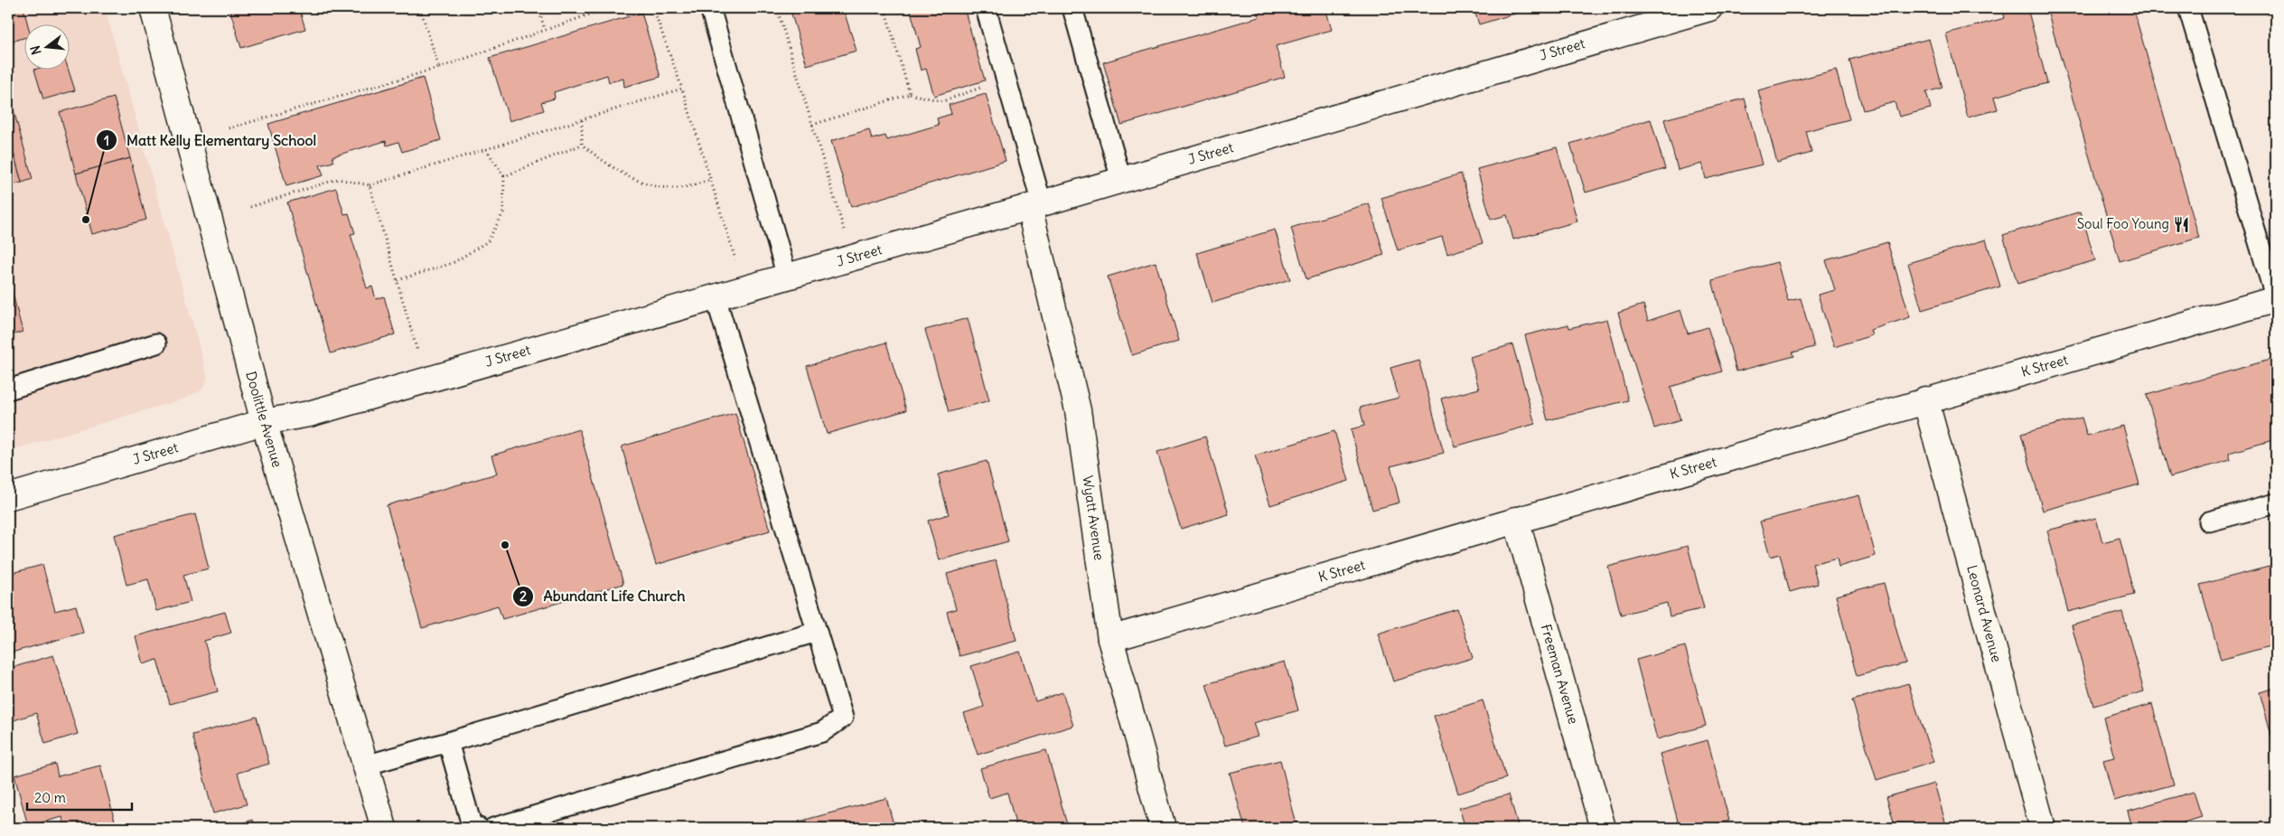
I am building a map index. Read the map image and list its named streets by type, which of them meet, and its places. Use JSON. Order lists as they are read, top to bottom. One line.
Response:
{"streets":{"street":["J Street","K Street","Doolittle Avenue","Wyatt Avenue","Leonard Avenue","Freeman Avenue"]},"crossings":[["J Street","Doolittle Avenue"],["J Street","Wyatt Avenue"],["K Street","Wyatt Avenue"],["K Street","Leonard Avenue"],["K Street","Freeman Avenue"]],"places":{"other":["Matt Kelly Elementary School","Abundant Life Church"],"restaurant":["Soul Foo Young"]},"scale_bar":"20 m","north":"left"}
